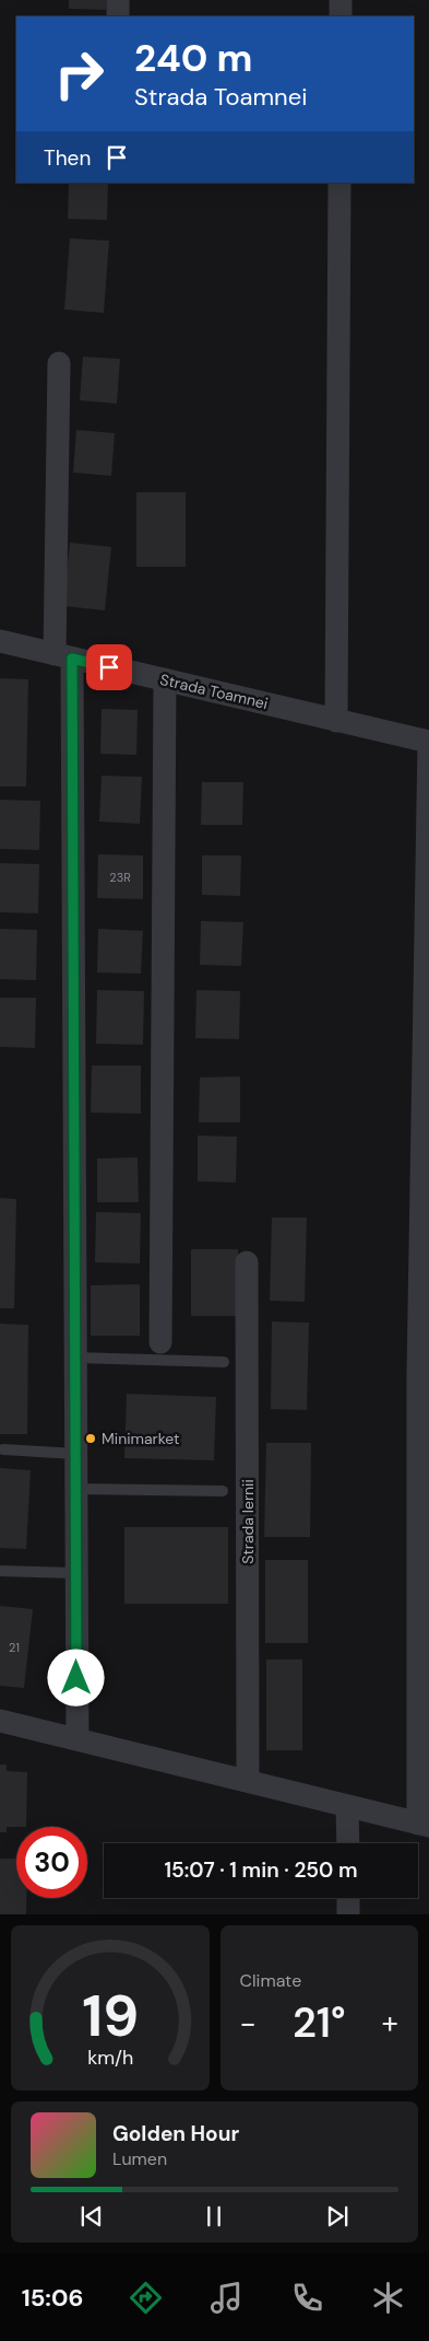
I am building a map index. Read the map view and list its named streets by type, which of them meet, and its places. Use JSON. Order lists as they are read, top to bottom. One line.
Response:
{"streets":{"street":["Strada Toamnei","Strada Iernii"]},"places":["Minimarket"],"house_numbers":["23R","21"],"page":{"turn":["240 m","Strada Toamnei"],"then":"Then","limit":"30","trip":"15:07 · 1 min · 250 m","tile":"Climate","heat":["−","21°","+"],"song":["Golden Hour","Lumen"],"tabs":"15:06","gauge":["19","km/h"]}}
